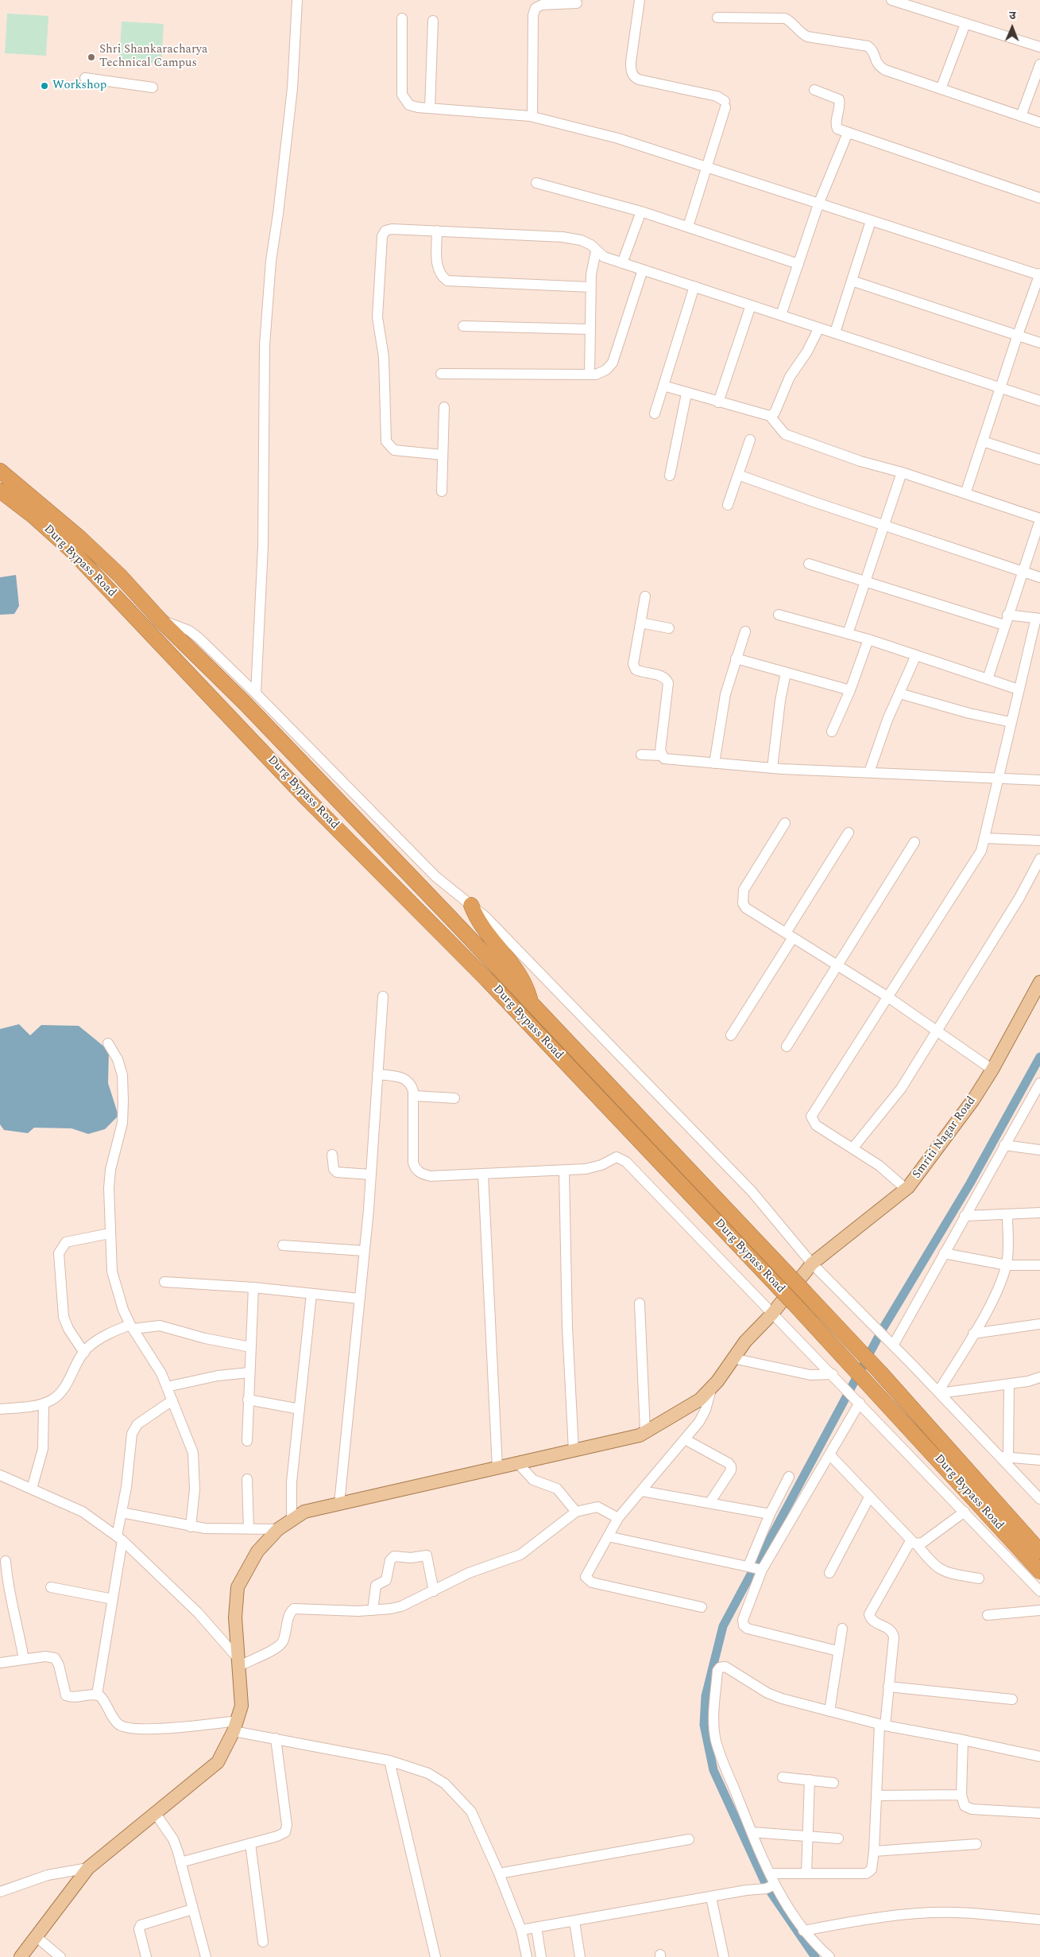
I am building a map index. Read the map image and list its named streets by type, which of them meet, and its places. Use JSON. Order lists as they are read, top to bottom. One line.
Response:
{"streets":{"highway":["Durg Bypass Road"],"main road":["Smriti Nagar Road"]},"places":["Shri Shankaracharya Technical Campus","Workshop"],"north":"top"}
